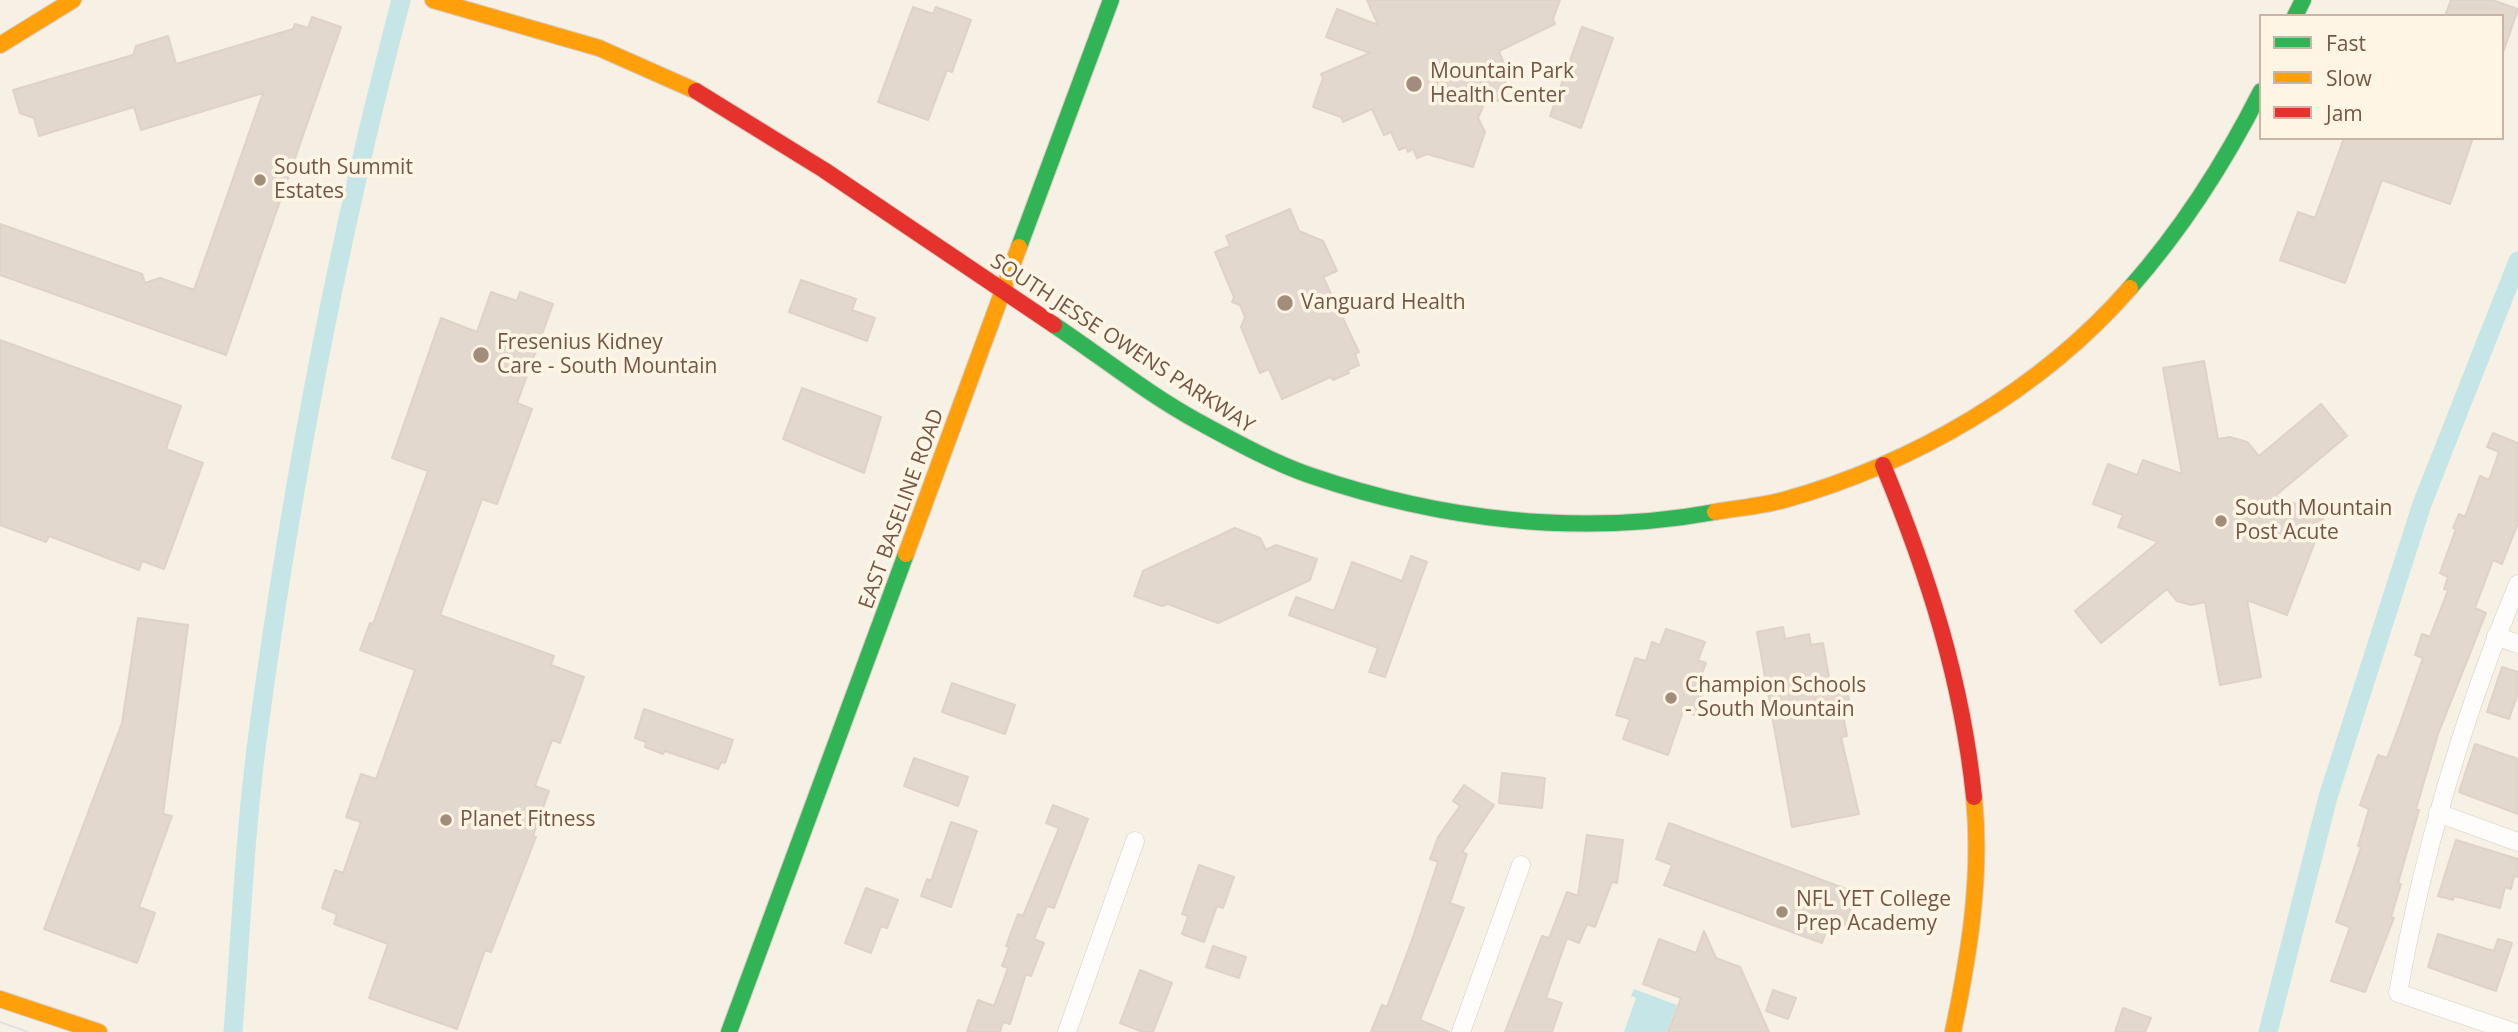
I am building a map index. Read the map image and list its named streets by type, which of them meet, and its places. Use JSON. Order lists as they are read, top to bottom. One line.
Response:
{"streets":{"street":["SOUTH JESSE OWENS PARKWAY","EAST BASELINE ROAD"]},"crossings":[["SOUTH JESSE OWENS PARKWAY","EAST BASELINE ROAD"]],"places":["Mountain Park Health Center","South Summit Estates","Vanguard Health","Fresenius Kidney Care - South Mountain","South Mountain Post Acute","Champion Schools - South Mountain","Planet Fitness","NFL YET College Prep Academy"],"legend":["Fast","Slow","Jam"]}
